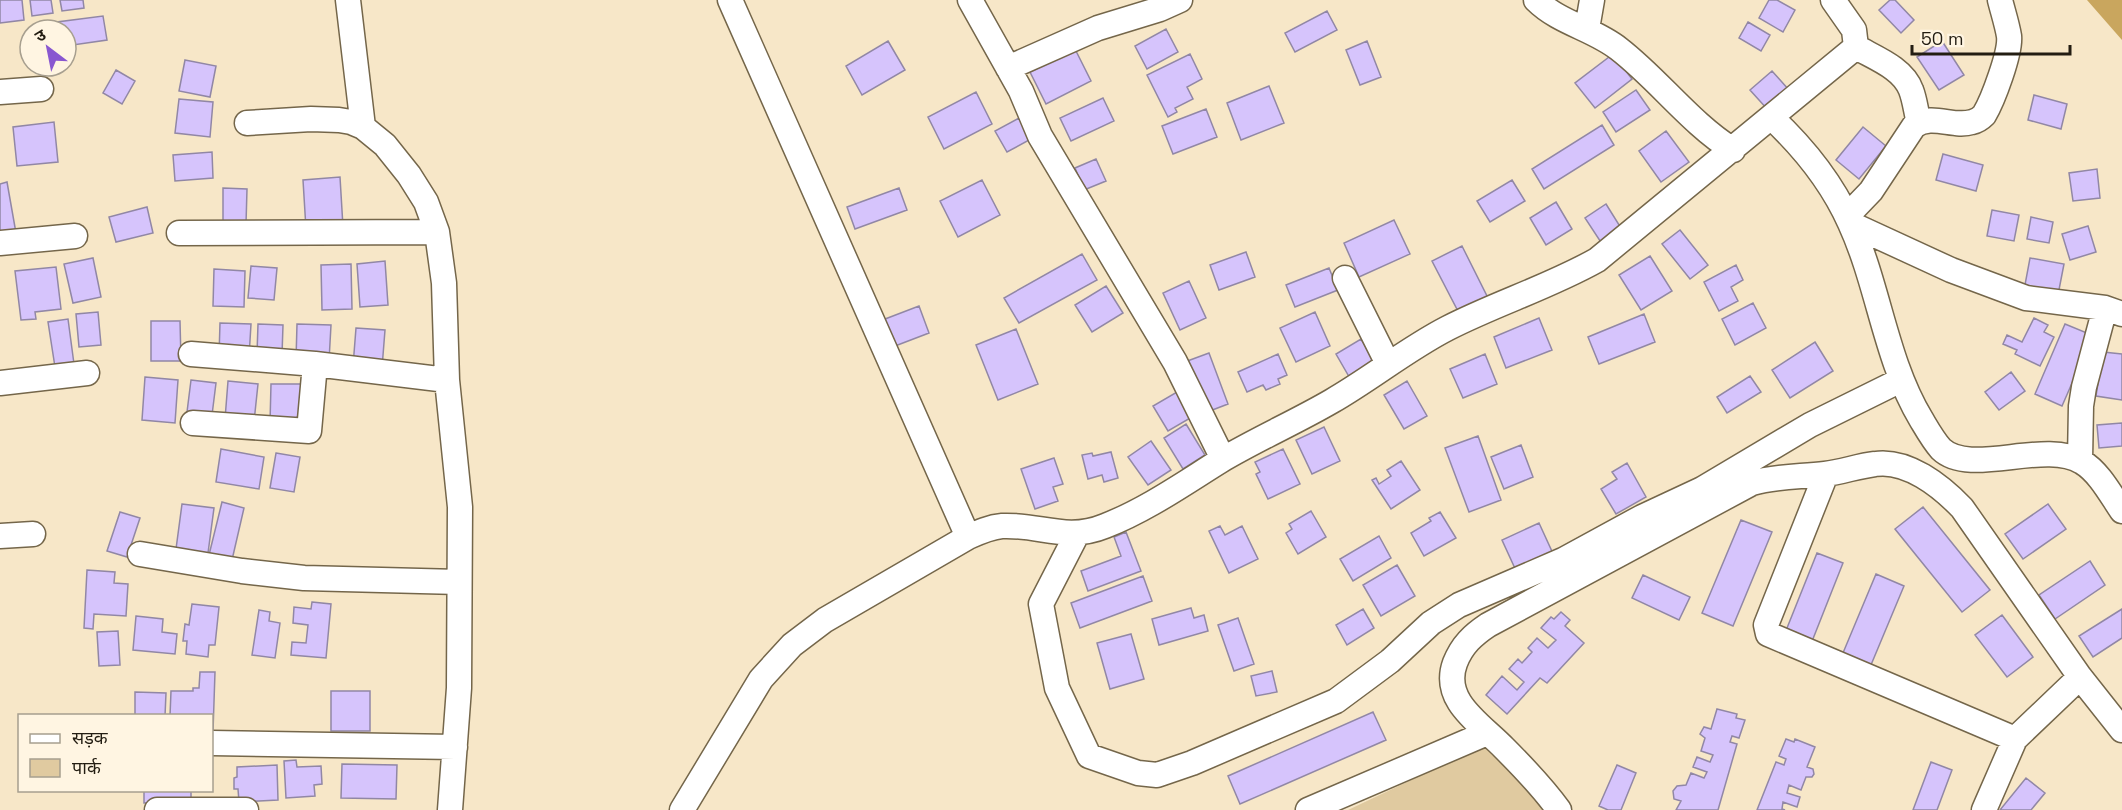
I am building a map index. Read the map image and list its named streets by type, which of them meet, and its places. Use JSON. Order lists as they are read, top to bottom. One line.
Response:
{"legend":["सड़क","पार्क"],"scale_bar":"50 m","north":"top left"}
